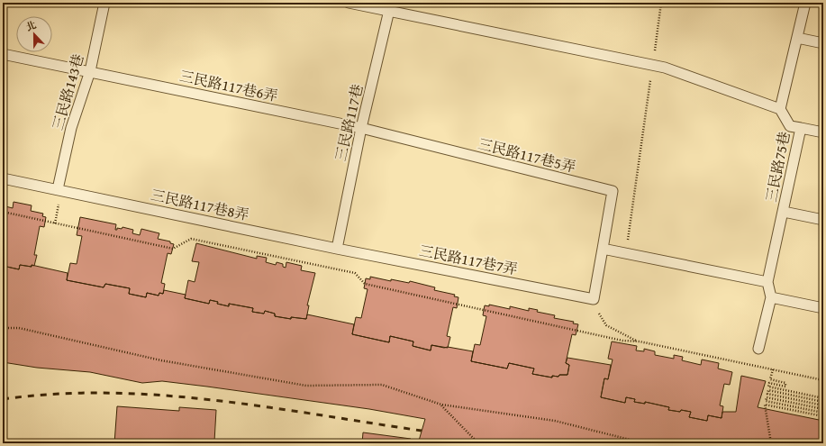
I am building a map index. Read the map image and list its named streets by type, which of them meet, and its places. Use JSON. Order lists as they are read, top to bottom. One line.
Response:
{"streets":{"lane":["三民路117巷6弄","三民路143巷","三民路117巷","三民路117巷5弄","三民路75巷","三民路117巷8弄","三民路117巷7弄"]},"crossings":[["三民路117巷6弄","三民路143巷"],["三民路117巷6弄","三民路117巷"],["三民路117巷6弄","三民路117巷5弄"],["三民路143巷","三民路117巷8弄"],["三民路117巷","三民路117巷5弄"],["三民路117巷","三民路117巷8弄"],["三民路117巷","三民路117巷7弄"],["三民路117巷8弄","三民路117巷7弄"]],"north":"top"}
